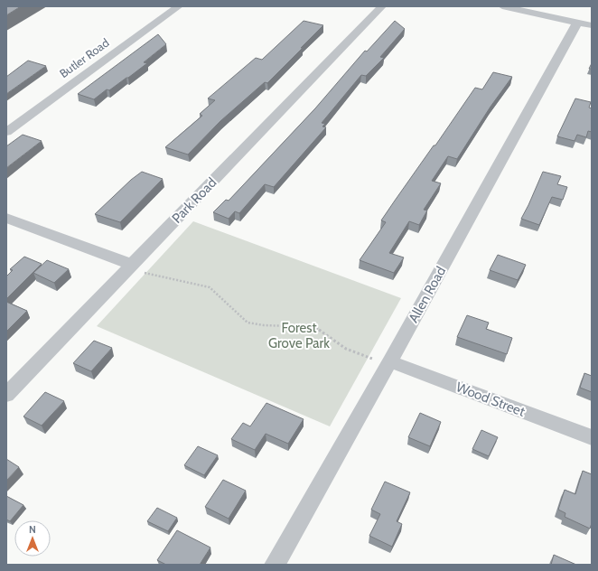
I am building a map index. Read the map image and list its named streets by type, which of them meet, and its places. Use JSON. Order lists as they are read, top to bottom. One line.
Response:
{"streets":{"street":["Butler Road","Park Road","Allen Road","Wood Street"]},"crossings":[["Allen Road","Wood Street"]],"parks":["Forest Grove Park"],"north":"top"}
